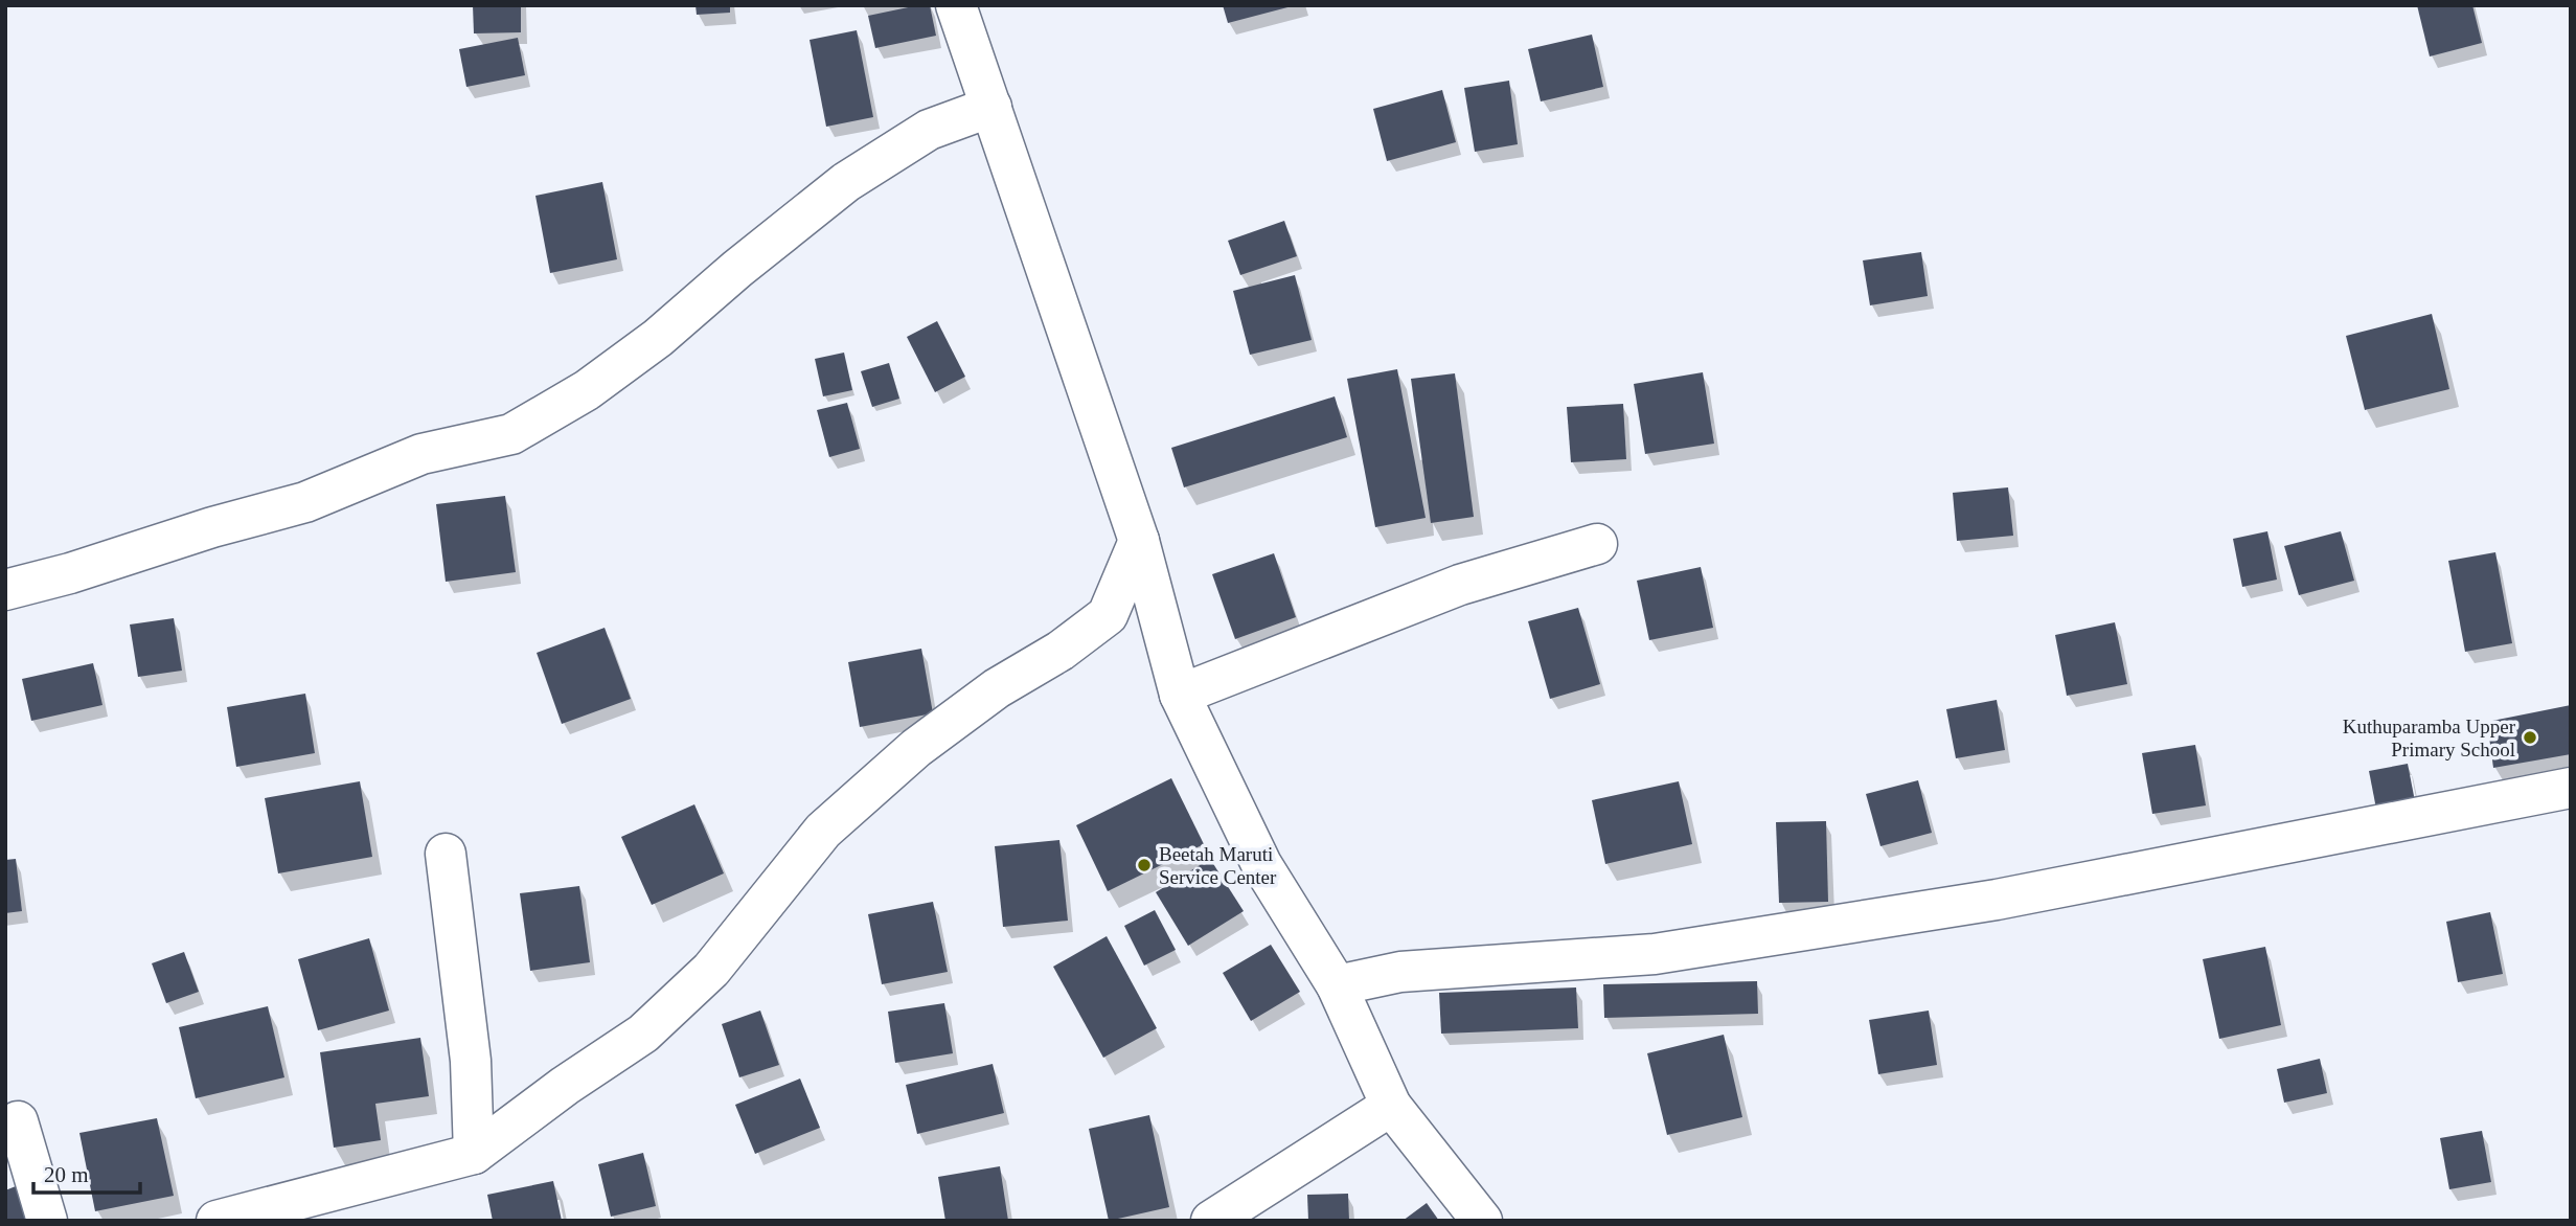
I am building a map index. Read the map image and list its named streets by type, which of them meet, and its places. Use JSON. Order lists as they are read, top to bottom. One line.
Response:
{"places":["Kuthuparamba Upper Primary School","Beetah Maruti Service Center"],"scale_bar":"20 m"}
